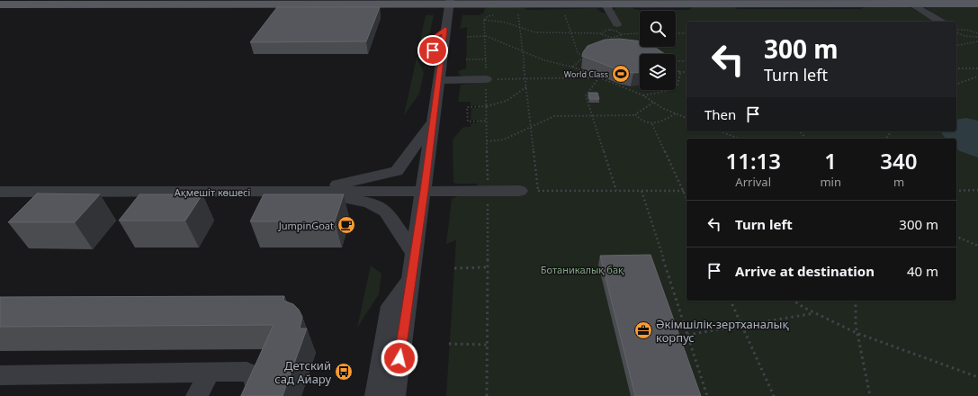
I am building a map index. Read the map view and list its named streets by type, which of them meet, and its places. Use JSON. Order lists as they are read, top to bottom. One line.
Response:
{"streets":{"street":["Ақмешіт көшесі"]},"parks":["Ботаникалық бақ"],"places":{"sports":["World Class"],"cafe":["JumpinGoat"],"office":["Әкімшілік-зертханалық корпус"],"bus stop":["Детский сад Айару"]},"page":{"turn":["300 m","Turn left"],"then":"Then","eta":["11:13","Arrival","1","min","340","m"],"list":[{"name":"Turn left","value":"300 m"},{"name":"Arrive at destination","value":"40 m"}]}}
